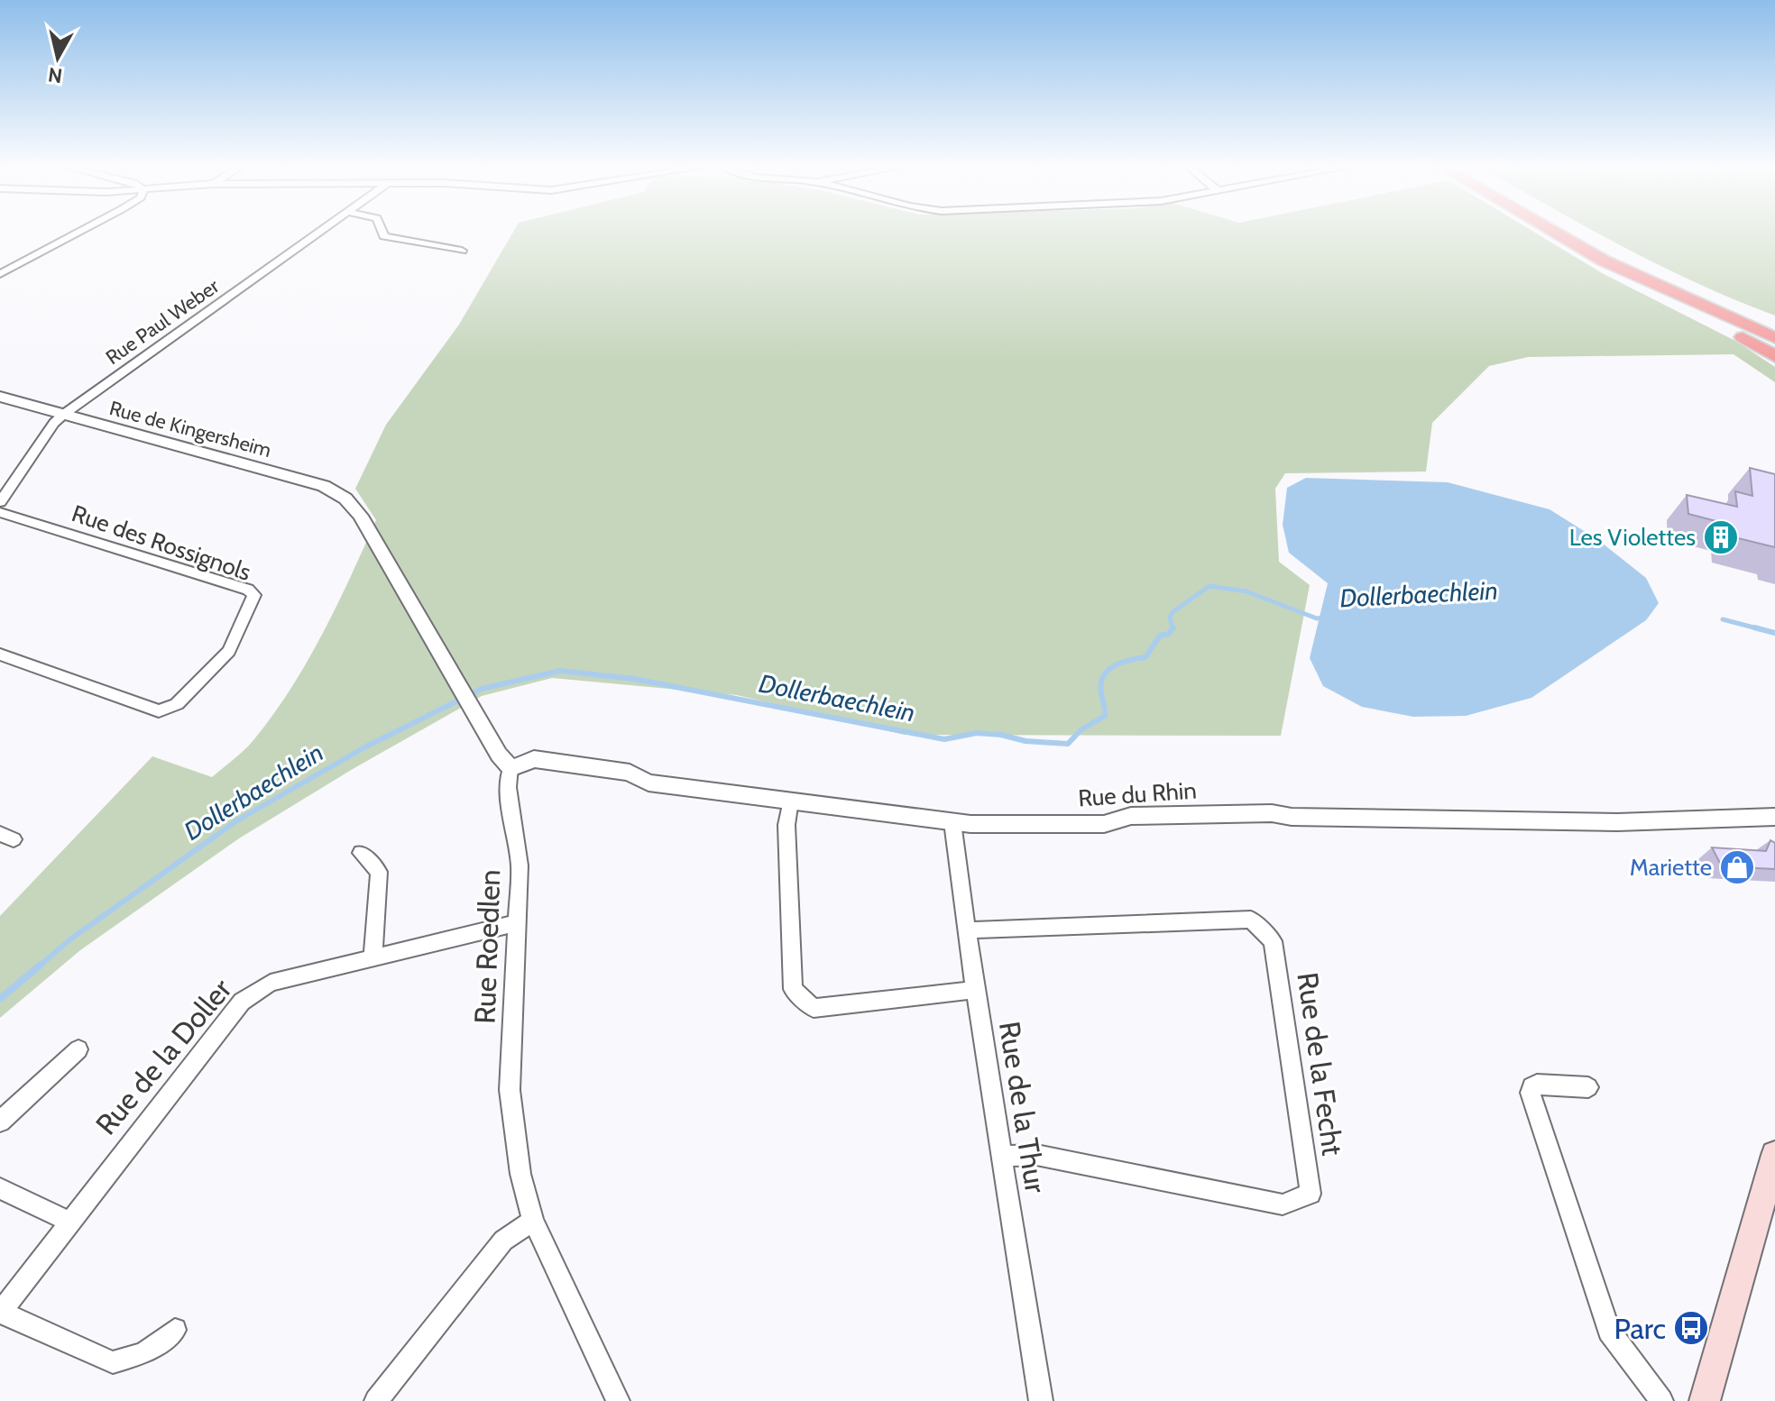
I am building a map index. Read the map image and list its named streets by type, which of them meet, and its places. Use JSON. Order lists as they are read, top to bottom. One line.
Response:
{"streets":{"street":["Rue Paul Weber","Rue de Kingersheim","Rue des Rossignols","Rue du Rhin","Rue Roedlen","Rue de la Doller","Rue de la Fecht","Rue de la Thur"]},"crossings":[["Rue Paul Weber","Rue de Kingersheim"],["Rue de Kingersheim","Rue du Rhin"],["Rue de Kingersheim","Rue Roedlen"],["Rue du Rhin","Rue Roedlen"],["Rue du Rhin","Rue de la Thur"],["Rue Roedlen","Rue de la Doller"],["Rue de la Fecht","Rue de la Thur"]],"water":["Dollerbaechlein"],"places":{"building":["Les Violettes"],"shop":["Mariette"],"bus stop":["Parc"]},"north":"bottom"}
